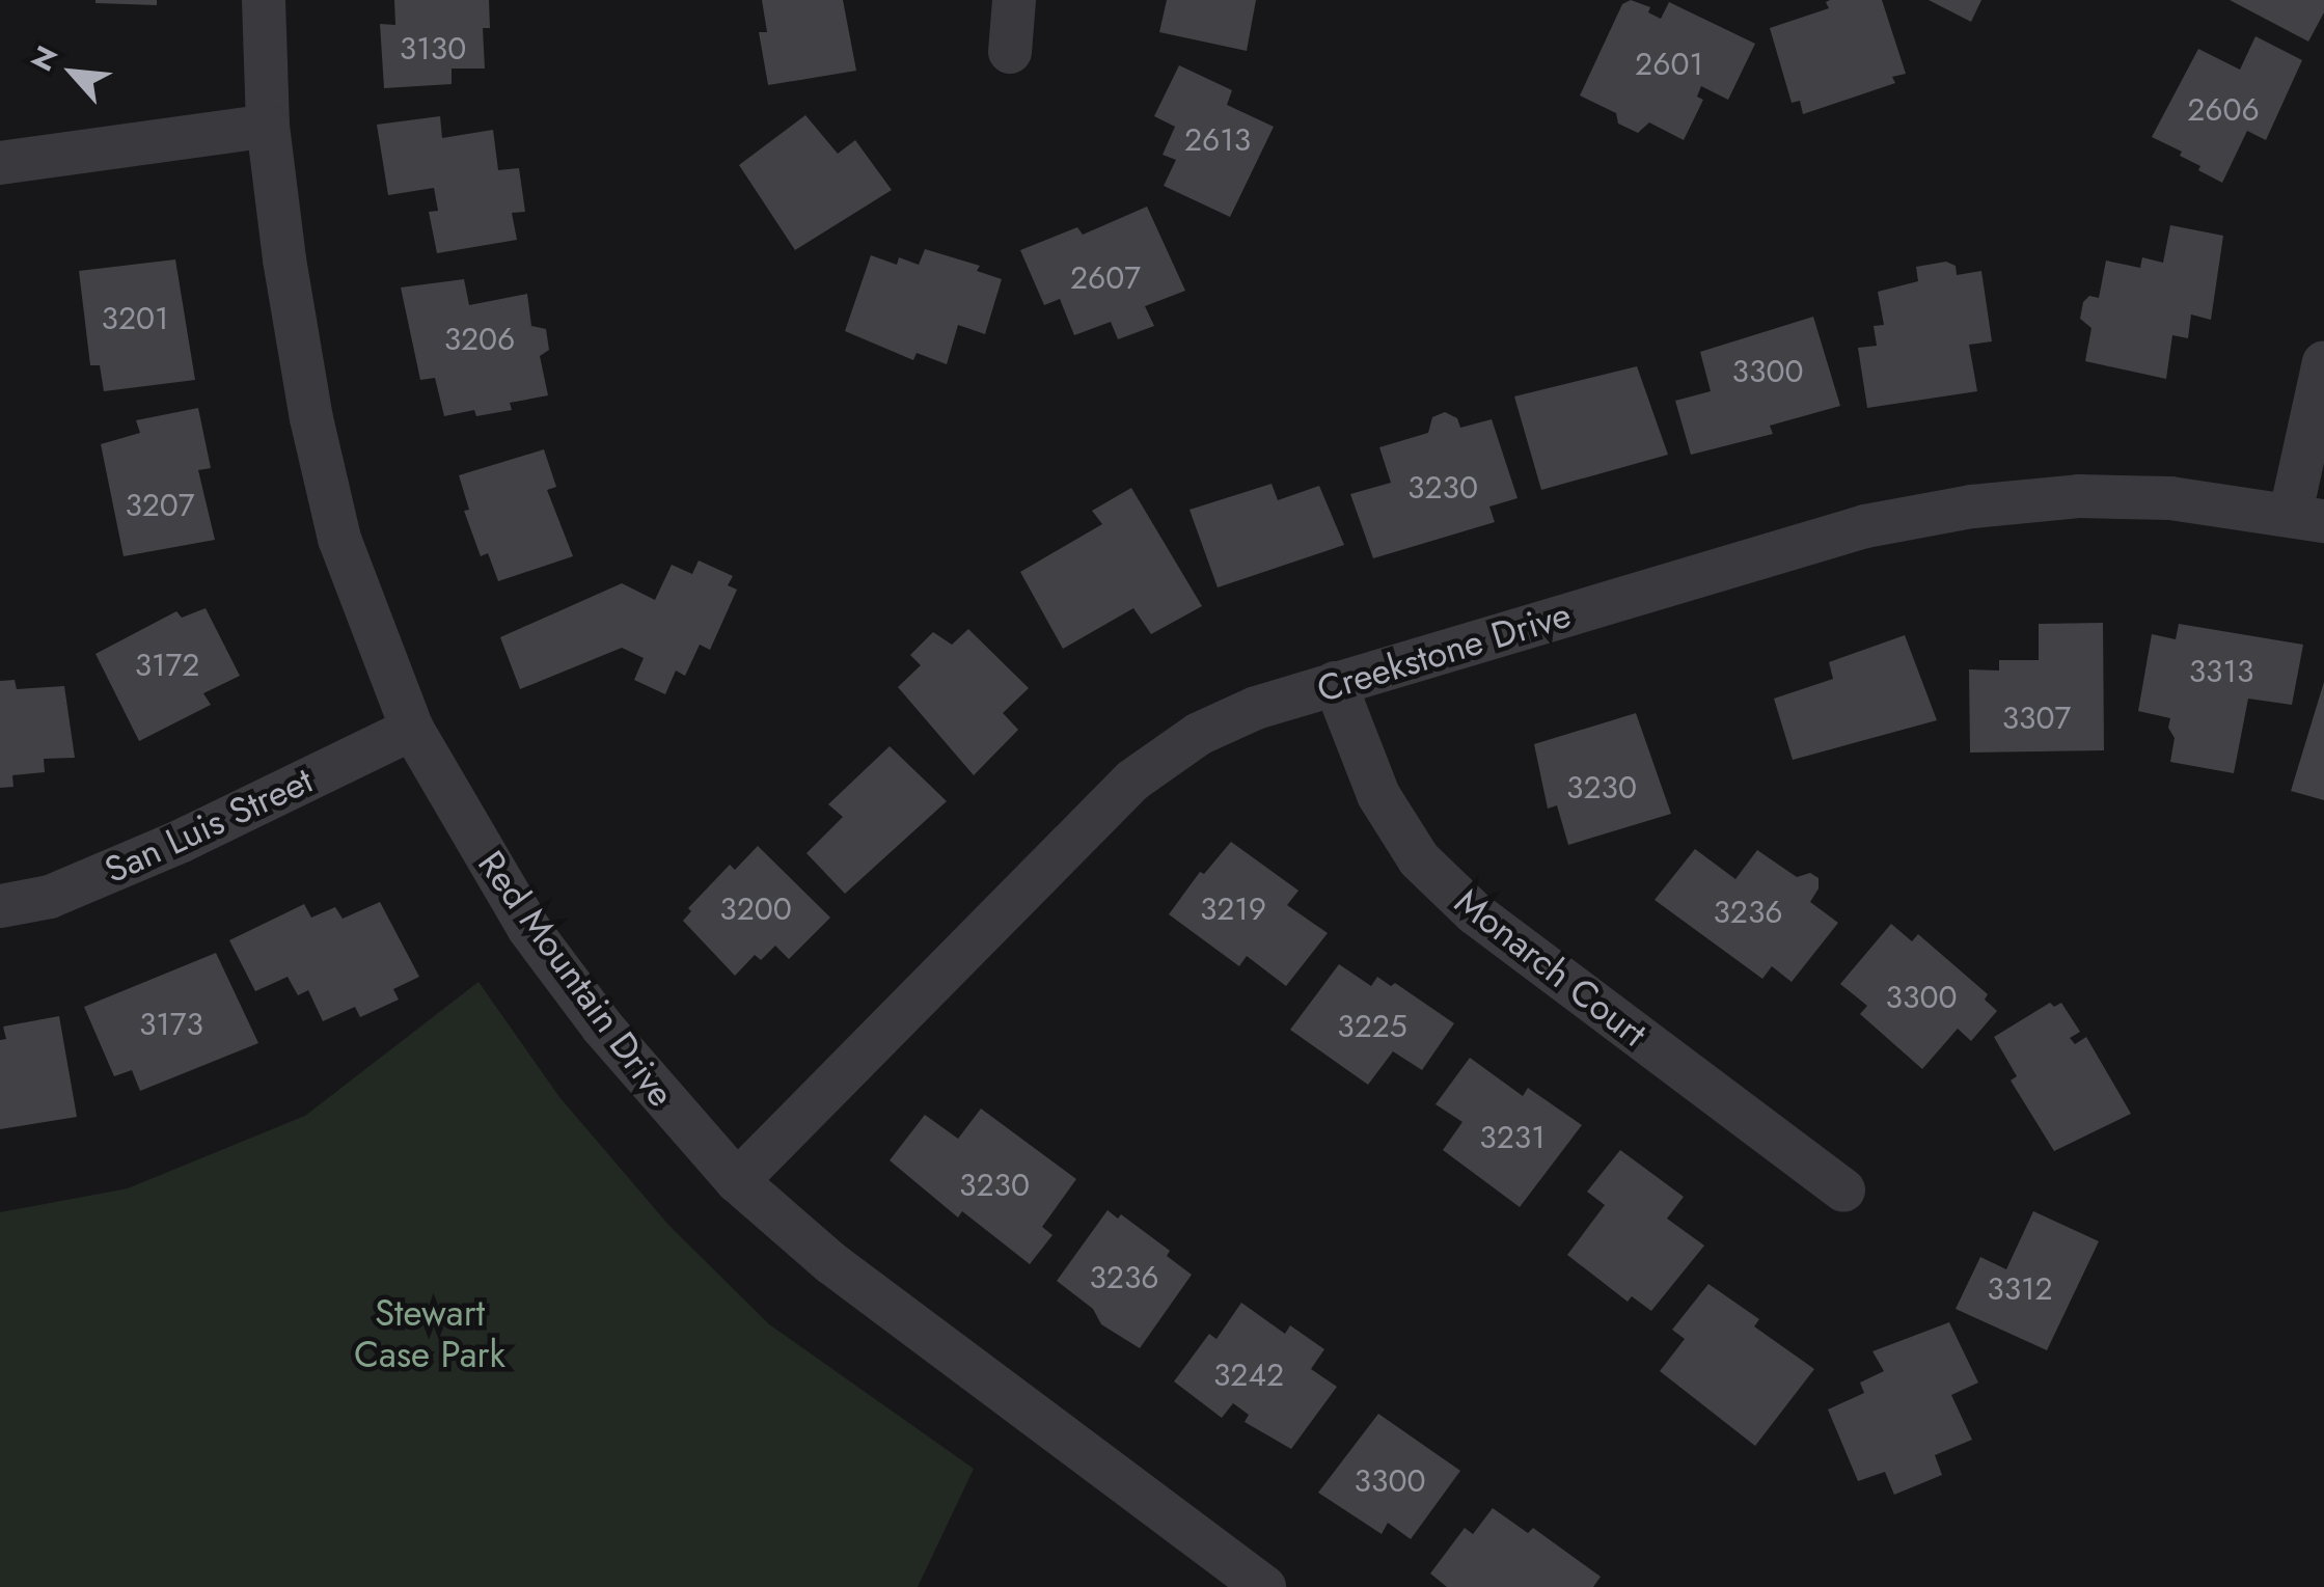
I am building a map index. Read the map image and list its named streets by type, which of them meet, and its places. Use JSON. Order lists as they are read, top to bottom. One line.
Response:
{"streets":{"street":["Creekstone Drive","San Luis Street","Monarch Court","Red Mountain Drive"]},"crossings":[["Creekstone Drive","Monarch Court"],["Creekstone Drive","Red Mountain Drive"],["San Luis Street","Red Mountain Drive"]],"parks":["Stewart Case Park"],"house_numbers":["3130","2601","2606","2613","2607","3201","3206","3300","3230","3207","3172","3313","3307","3230","3200","3219","3236","3300","3173","3225","3231","3230","3236","3312","3242","3300"],"north":"top left"}
